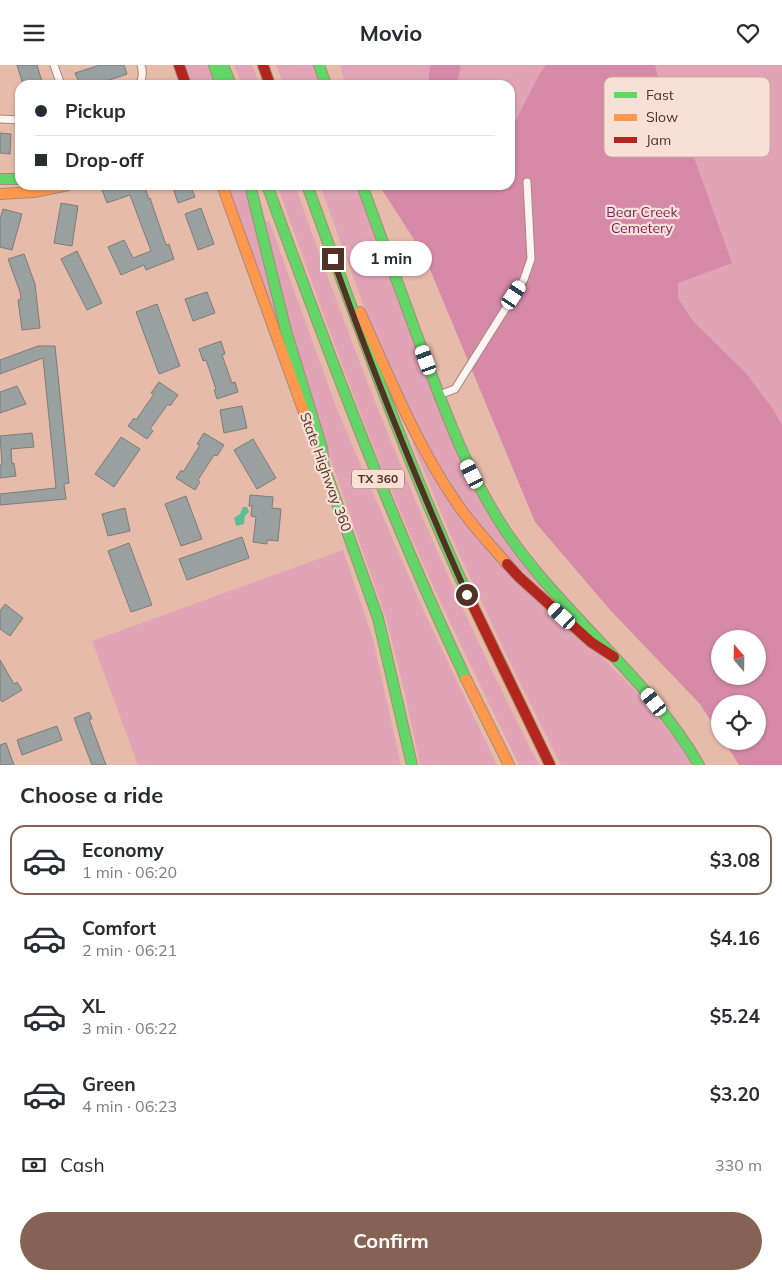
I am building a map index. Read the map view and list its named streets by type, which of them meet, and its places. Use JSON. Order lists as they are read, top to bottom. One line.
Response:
{"streets":{"main road":["State Highway 360","TX 360"]},"parks":["Bear Creek Cemetery"],"legend":["Fast","Slow","Jam"],"north":"top","page":{"header":"Movio","banner":["Pickup","Drop-off"],"bubble":"1 min","heading":"Choose a ride","list":[{"name":"Economy","note":"1 min · 06:20","value":"$3.08"},{"name":"Comfort","note":"2 min · 06:21","value":"$4.16"},{"name":"XL","note":"3 min · 06:22","value":"$5.24"},{"name":"Green","note":"4 min · 06:23","value":"$3.20"}],"pay":["Cash","330 m"],"buttons":"Confirm"}}
